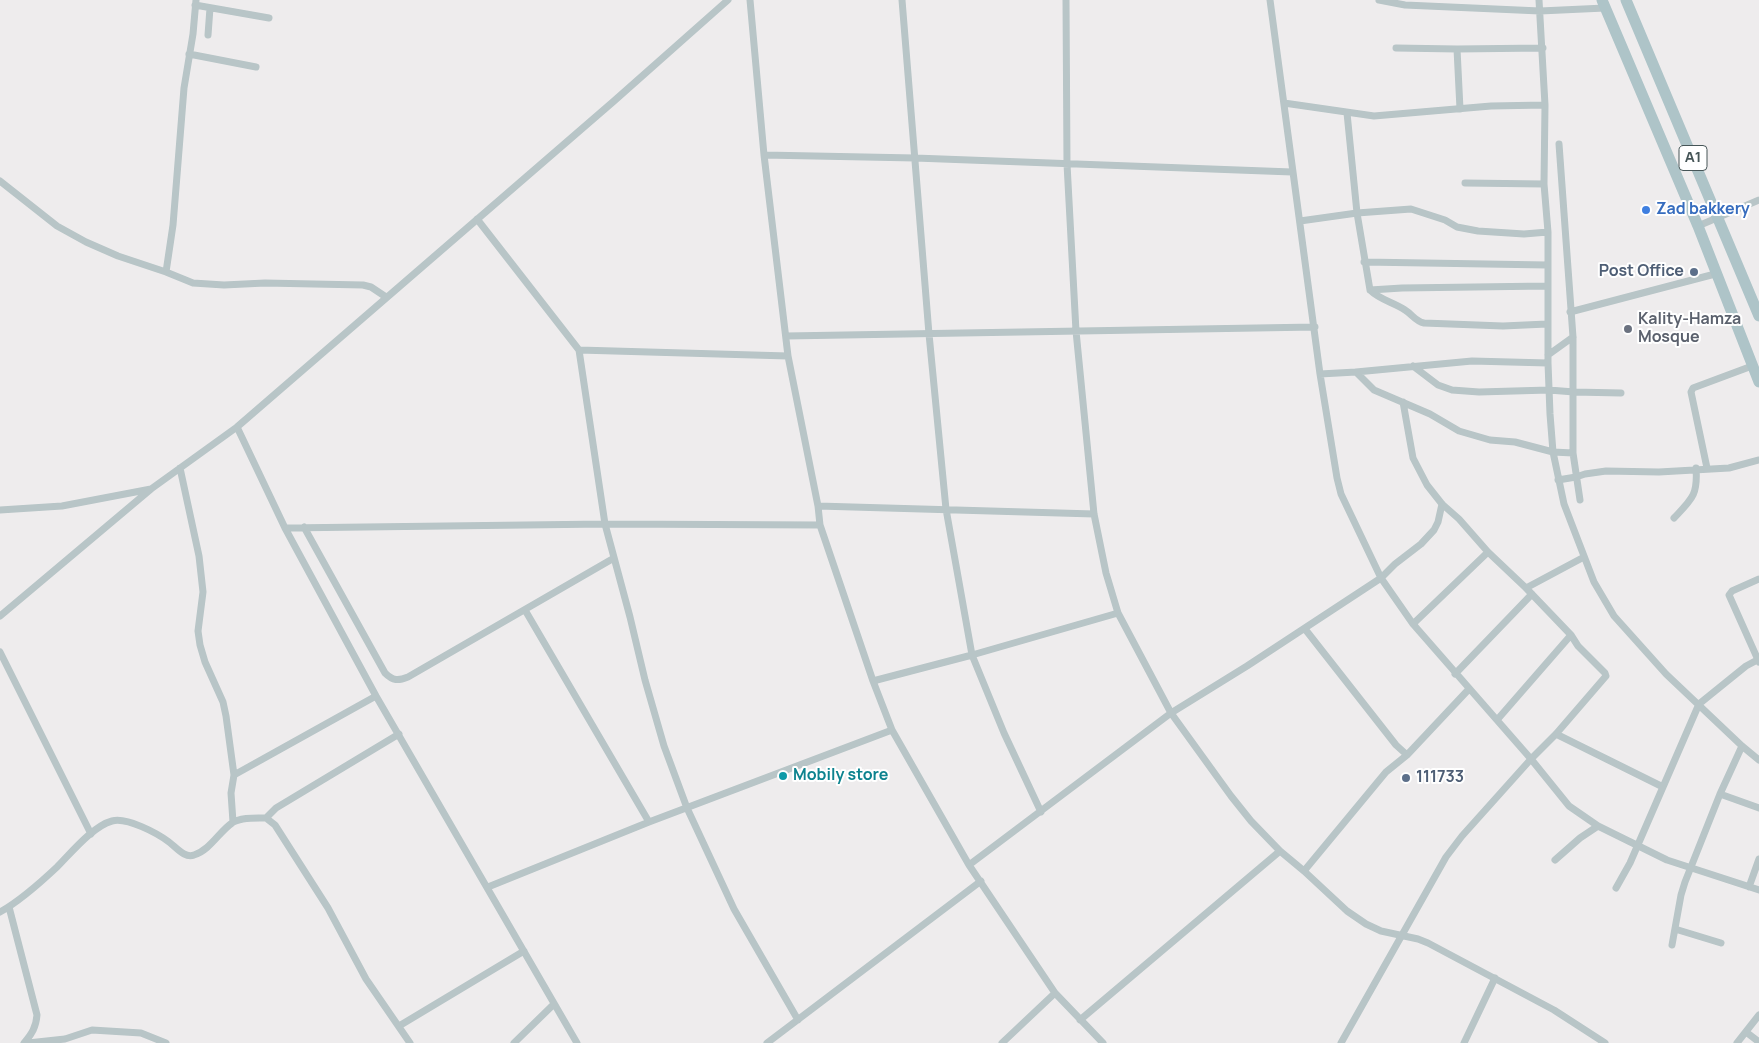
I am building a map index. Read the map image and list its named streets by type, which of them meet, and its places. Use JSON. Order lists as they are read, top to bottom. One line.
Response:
{"streets":{"main road":["A1"]},"places":["Zad bakkery","Post Office","Kality-Hamza Mosque","Mobily store","111733"]}
